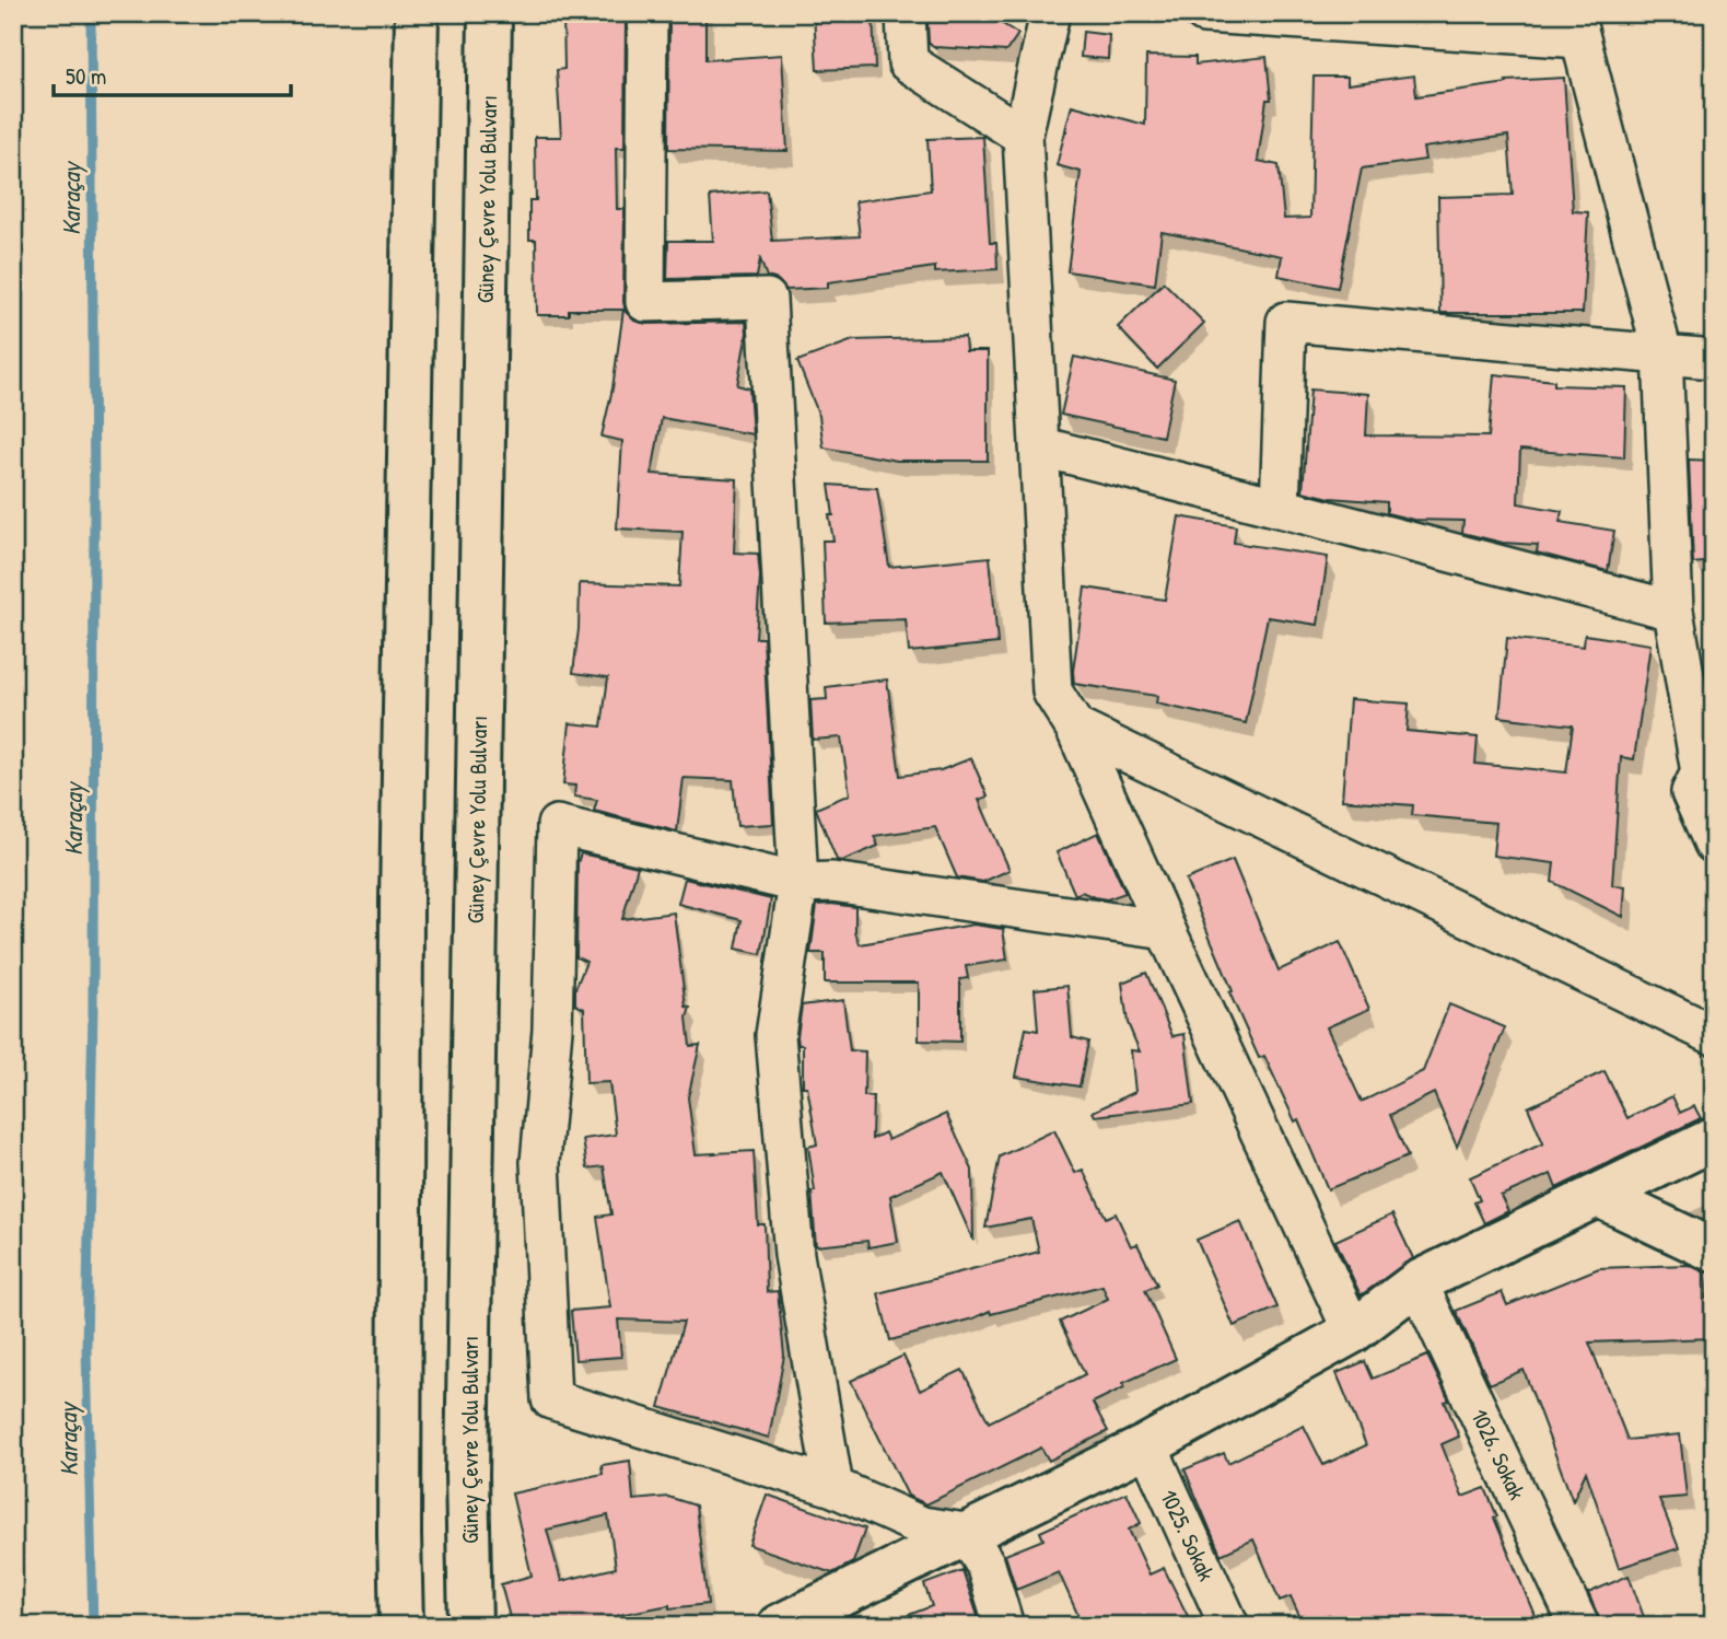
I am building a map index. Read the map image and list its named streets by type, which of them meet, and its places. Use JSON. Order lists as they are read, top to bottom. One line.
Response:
{"streets":{"main road":["Güney Çevre Yolu Bulvarı"],"street":["1026. Sokak","1025. Sokak"]},"water":["Karaçay"],"scale_bar":"50 m"}
